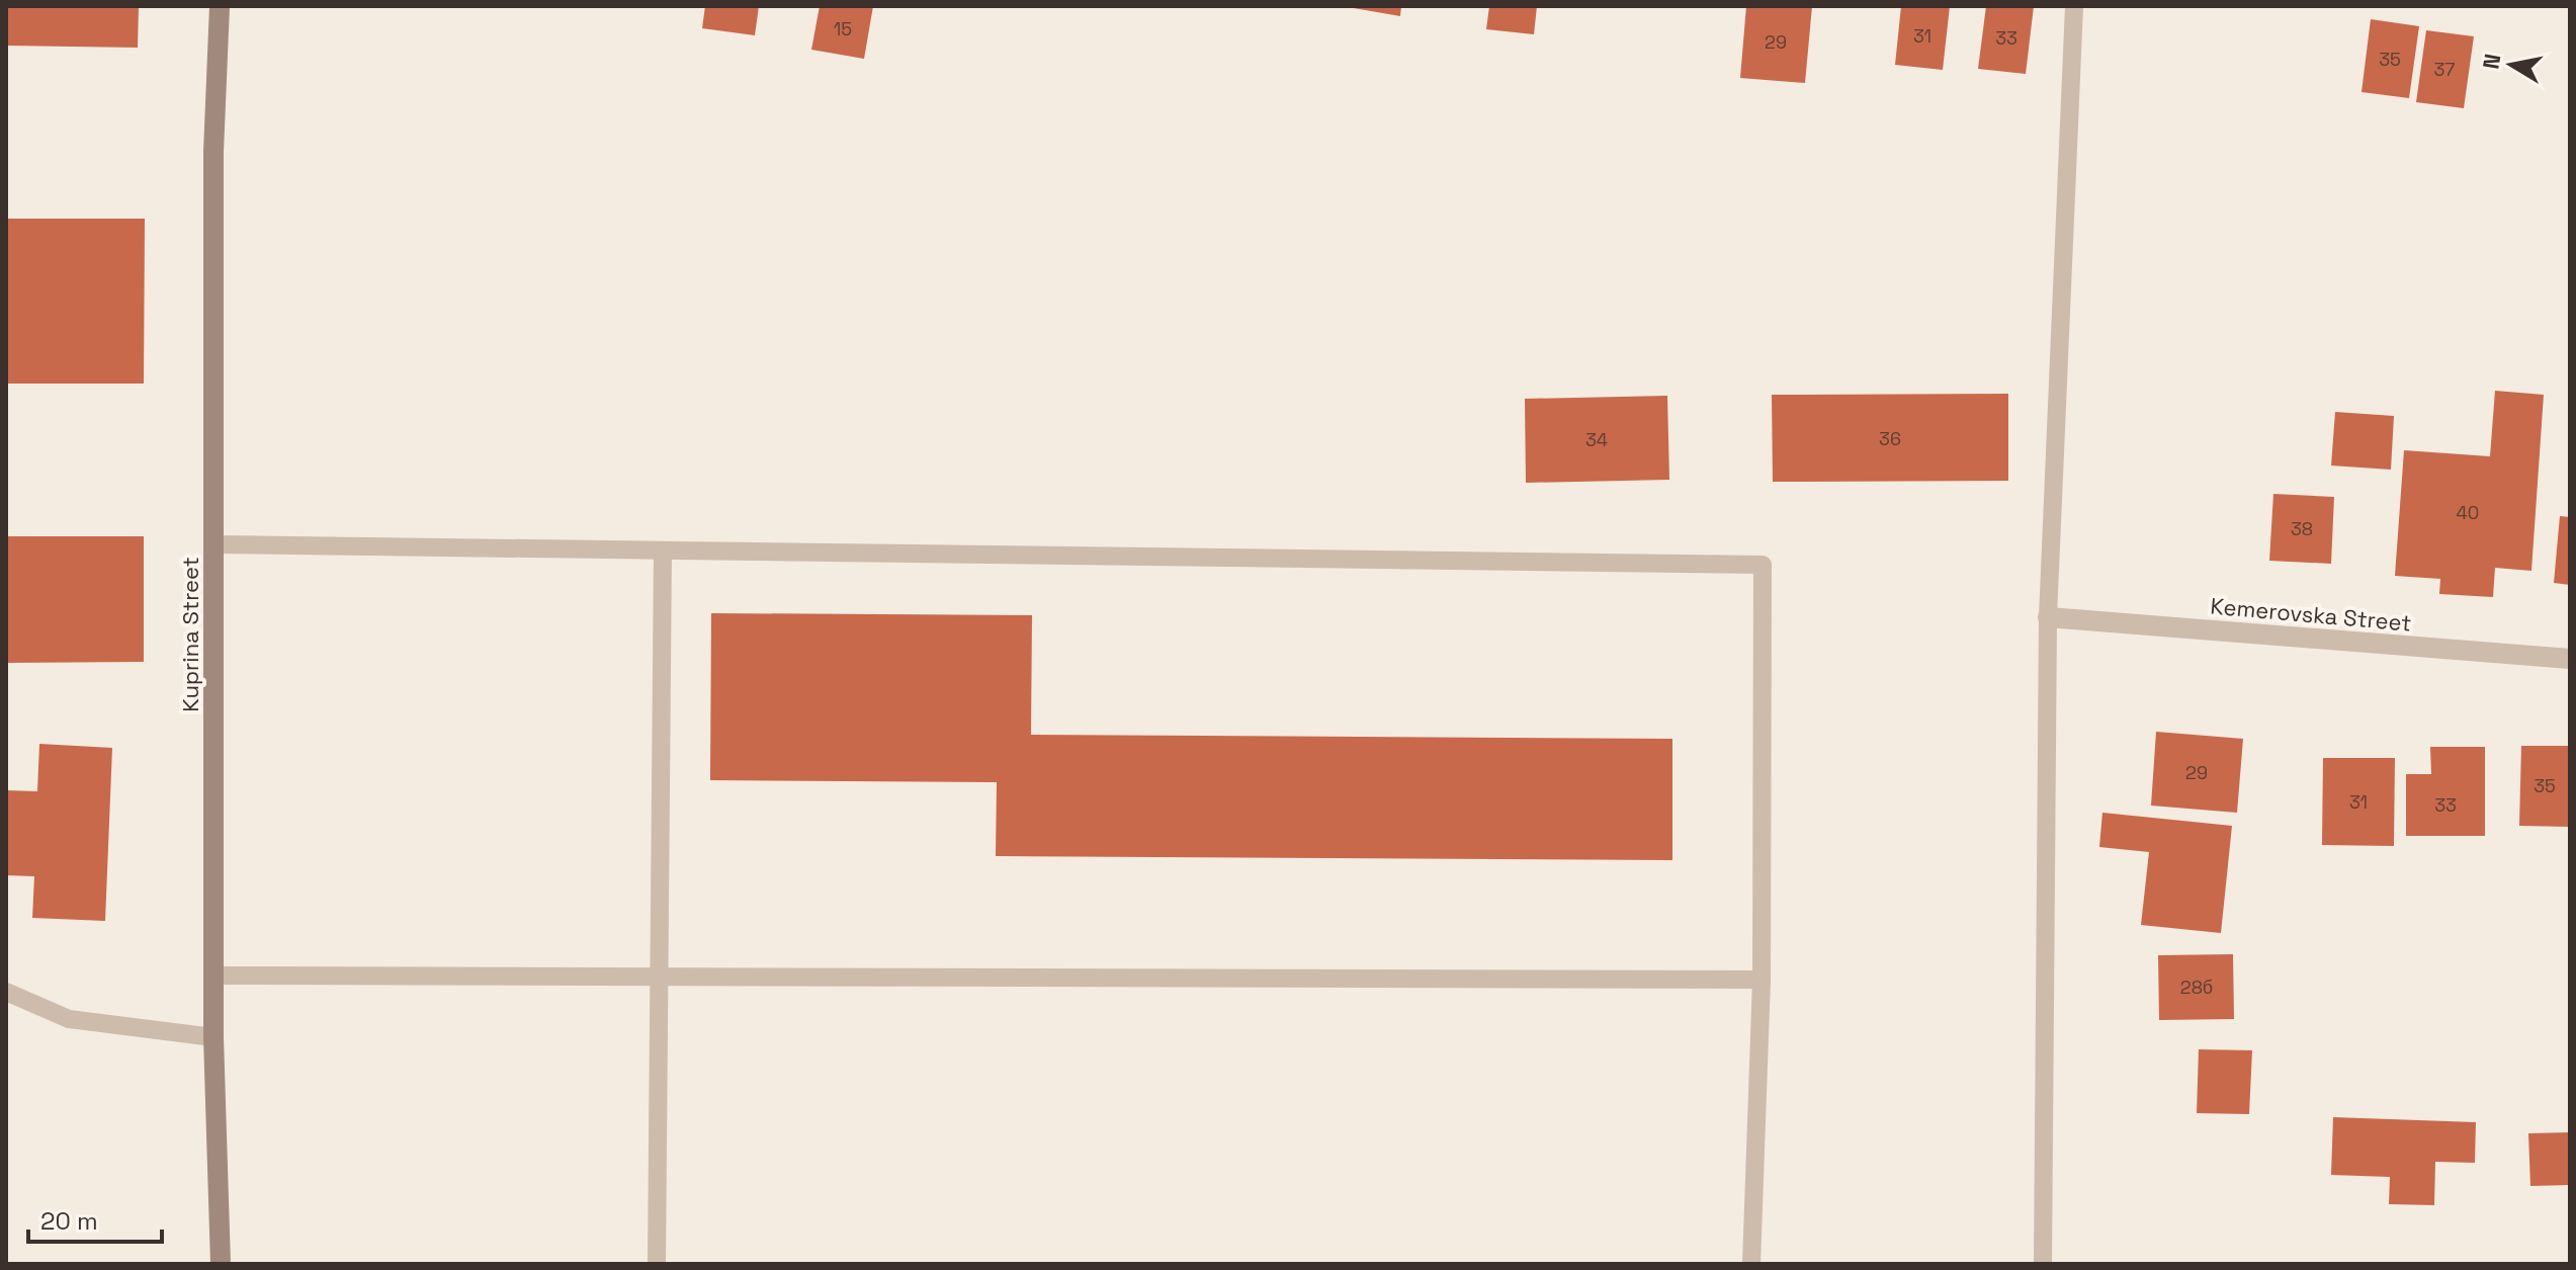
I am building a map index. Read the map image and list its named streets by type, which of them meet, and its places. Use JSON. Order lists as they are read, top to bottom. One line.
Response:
{"streets":{"main road":["Kuprina Street"],"street":["Kemerovska Street"]},"house_numbers":["15","31","33","29","35","37","36","34","40","38","29","35","31","33","28б"],"scale_bar":"20 m","north":"left"}
